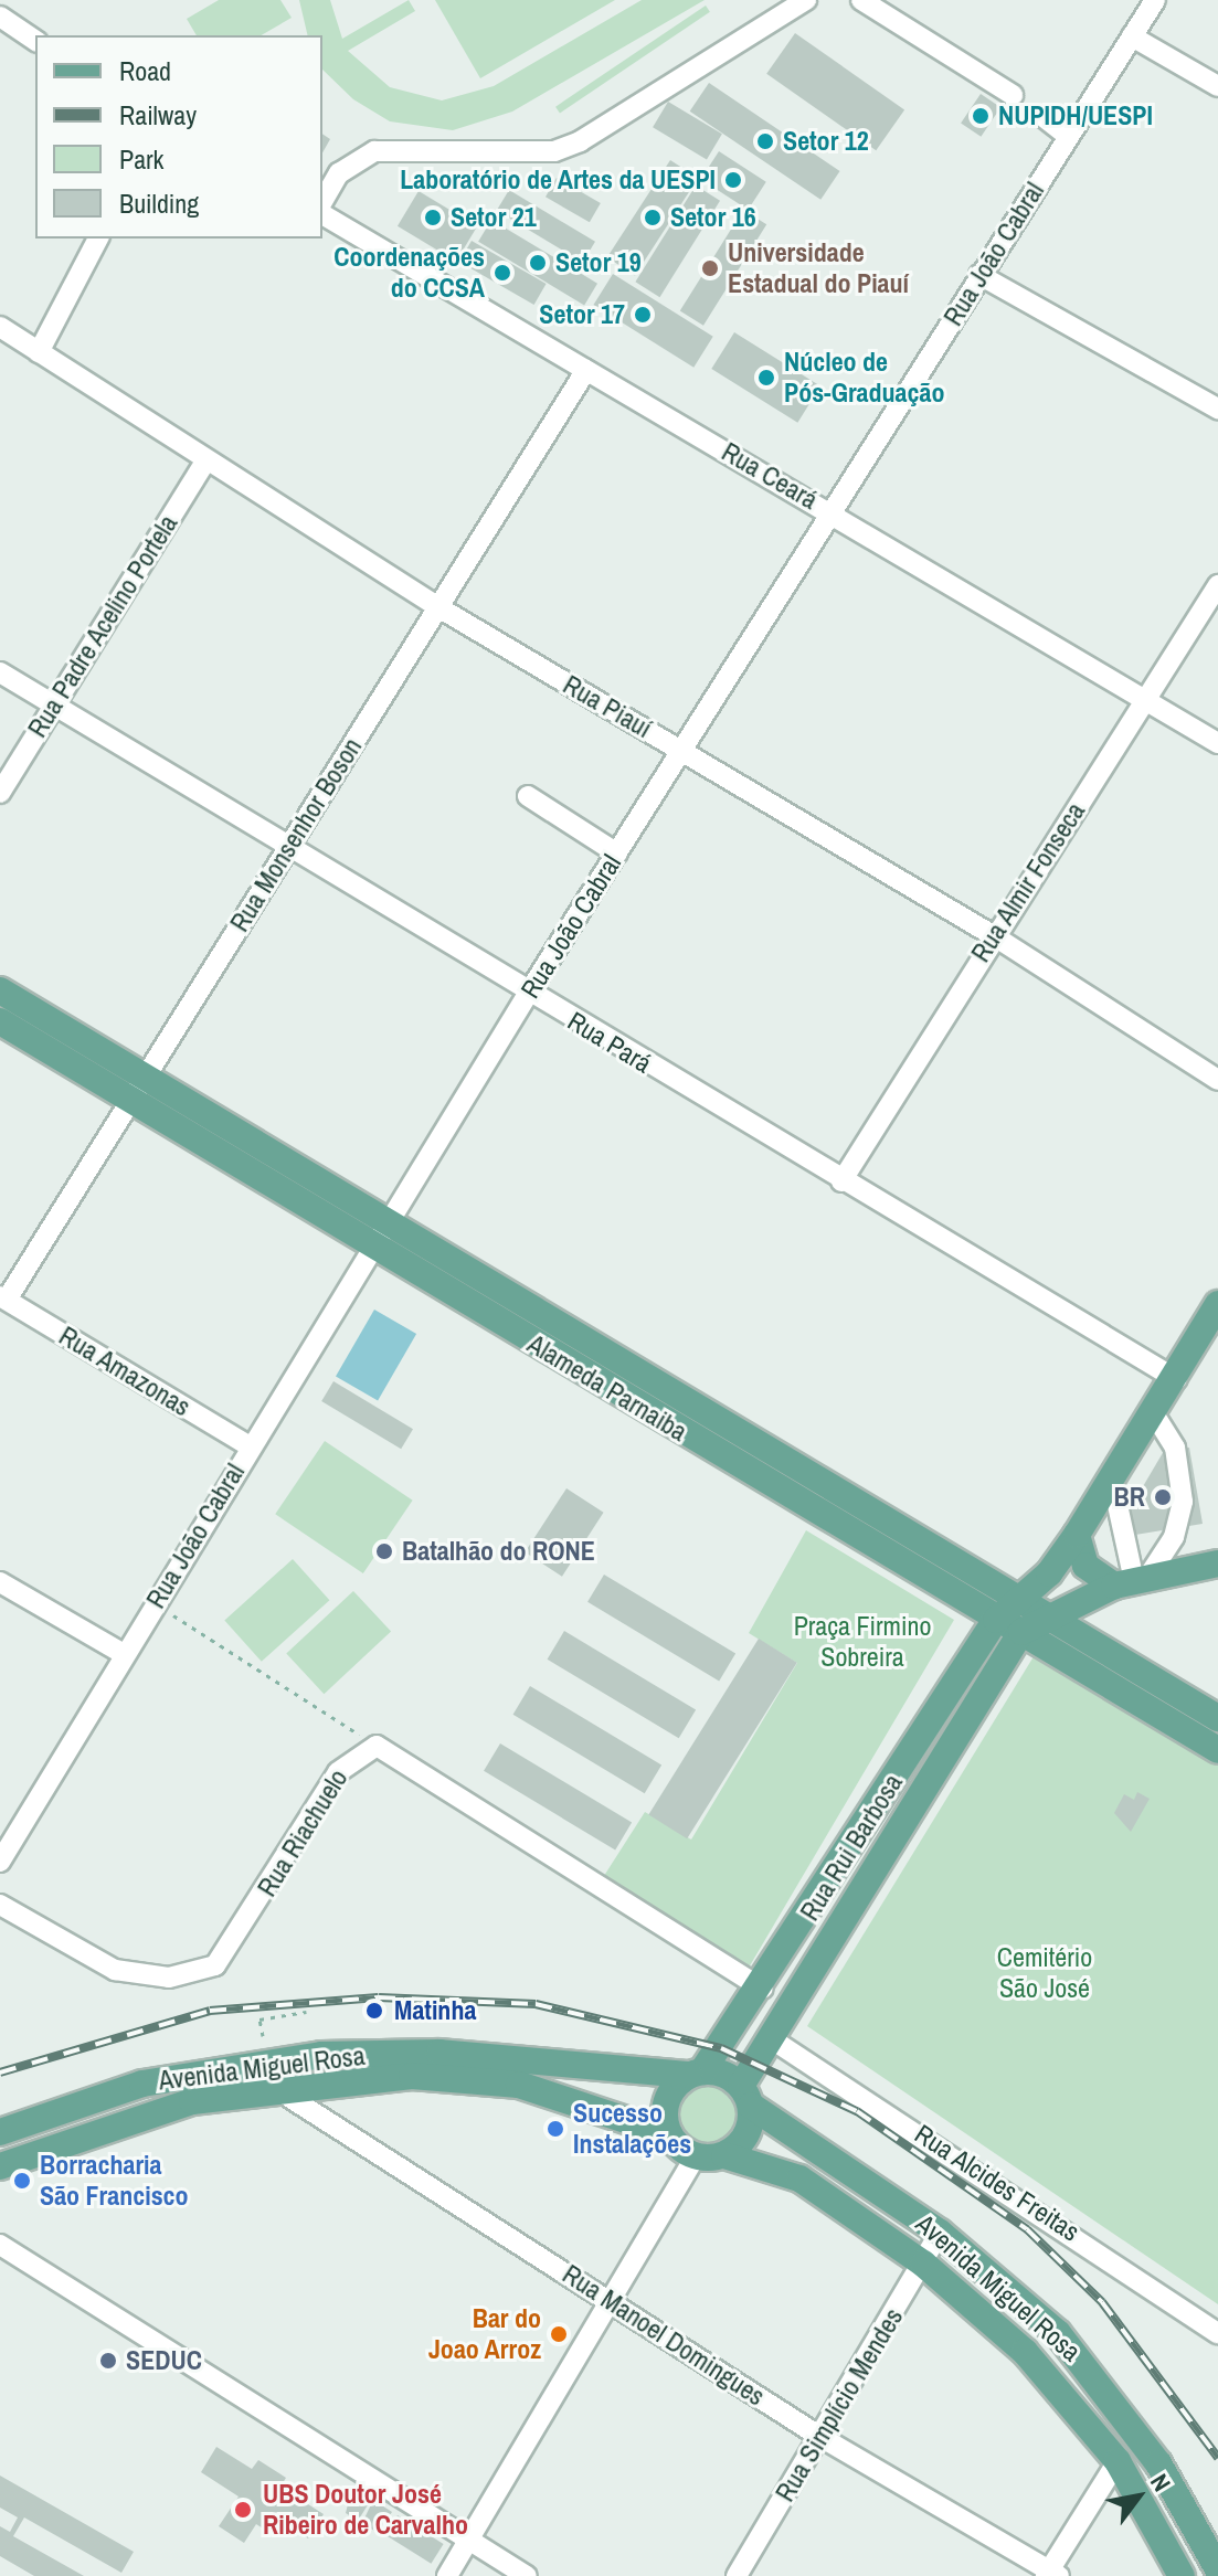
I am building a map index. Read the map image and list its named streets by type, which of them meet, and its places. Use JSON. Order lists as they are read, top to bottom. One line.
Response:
{"streets":{"main road":["Alameda Parnaiba","Rua Rui Barbosa","Avenida Miguel Rosa"],"street":["Rua João Cabral","Rua Ceará","Rua Padre Acelino Portela","Rua Piauí","Rua Monsenhor Boson","Rua Almir Fonseca","Rua Pará","Rua Amazonas","Rua Riachuelo","Rua Alcides Freitas","Rua Manoel Domingues","Rua Simplício Mendes"]},"crossings":[["Rua João Cabral","Rua Ceará"],["Rua João Cabral","Rua Piauí"],["Rua João Cabral","Rua Pará"],["Rua João Cabral","Rua Amazonas"],["Rua João Cabral","Alameda Parnaiba"],["Rua Ceará","Rua Monsenhor Boson"],["Rua Ceará","Rua Almir Fonseca"],["Rua Padre Acelino Portela","Rua Piauí"],["Rua Padre Acelino Portela","Rua Pará"],["Rua Piauí","Rua Monsenhor Boson"],["Rua Piauí","Rua Almir Fonseca"],["Rua Monsenhor Boson","Rua Pará"],["Rua Monsenhor Boson","Rua Amazonas"],["Rua Monsenhor Boson","Alameda Parnaiba"],["Rua Almir Fonseca","Rua Pará"],["Alameda Parnaiba","Rua Rui Barbosa"],["Rua Rui Barbosa","Avenida Miguel Rosa"],["Rua Rui Barbosa","Rua Alcides Freitas"],["Avenida Miguel Rosa","Rua Manoel Domingues"],["Avenida Miguel Rosa","Rua Simplício Mendes"],["Rua Manoel Domingues","Rua Simplício Mendes"]],"parks":["Praça Firmino Sobreira","Cemitério São José"],"places":["NUPIDH/UESPI","Setor 12","Laboratório de Artes da UESPI","Setor 21","Setor 16","Setor 19","Universidade Estadual do Piauí","Coordenações do CCSA","Setor 17","Núcleo de Pós-Graduação","BR","Batalhão do RONE","Matinha","Sucesso Instalações","Borracharia São Francisco","Bar do Joao Arroz","SEDUC","UBS Doutor José Ribeiro de Carvalho"],"legend":["Road","Railway","Park","Building"],"north":"top right"}
